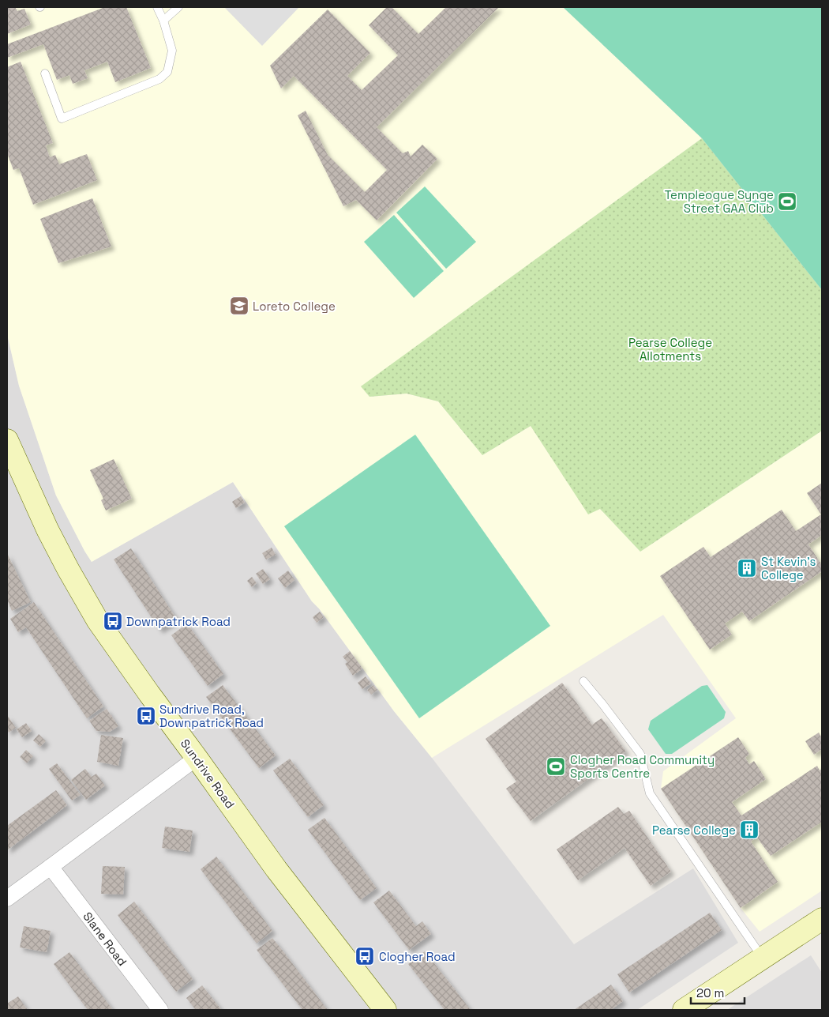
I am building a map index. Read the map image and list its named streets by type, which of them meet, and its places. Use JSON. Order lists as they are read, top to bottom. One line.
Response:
{"streets":{"street":["Sundrive Road","Slane Road"]},"parks":["Pearse College Allotments"],"places":{"sports":["Templeogue Synge Street GAA Club","Clogher Road Community Sports Centre"],"school or university":["Loreto College"],"building":["St Kevin's College","Pearse College"],"bus stop":["Downpatrick Road","Sundrive Road, Downpatrick Road","Clogher Road"]},"scale_bar":"20 m"}
